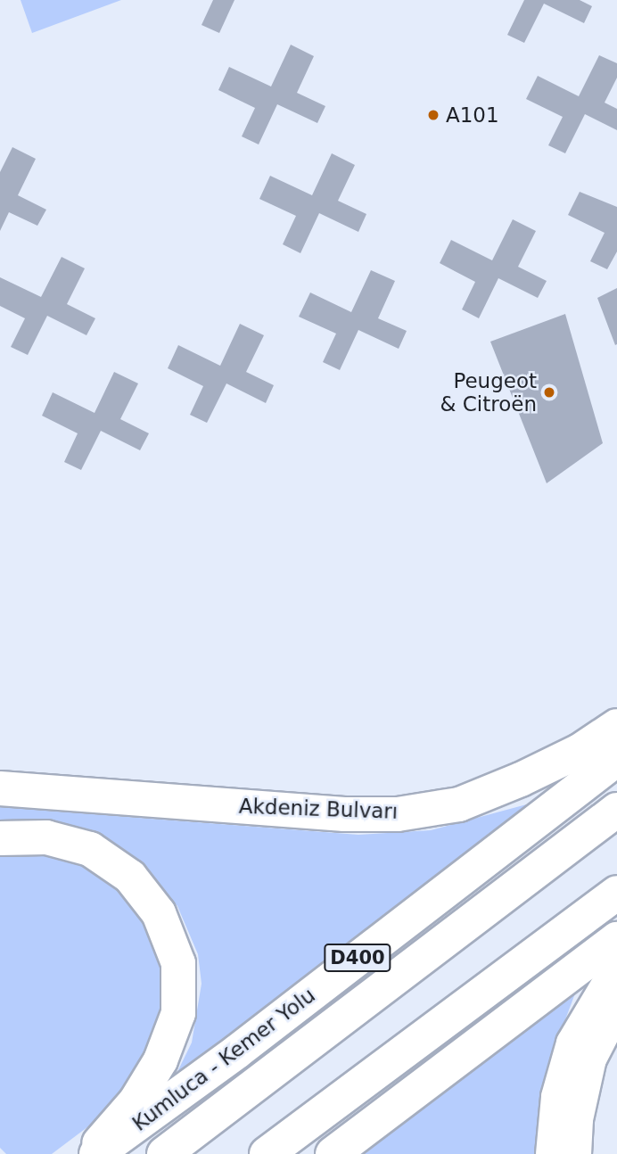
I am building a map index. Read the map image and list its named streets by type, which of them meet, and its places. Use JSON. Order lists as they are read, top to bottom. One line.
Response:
{"streets":{"main road":["Akdeniz Bulvarı","D400","Kumluca - Kemer Yolu"]},"places":["A101","Peugeot & Citroën"]}
